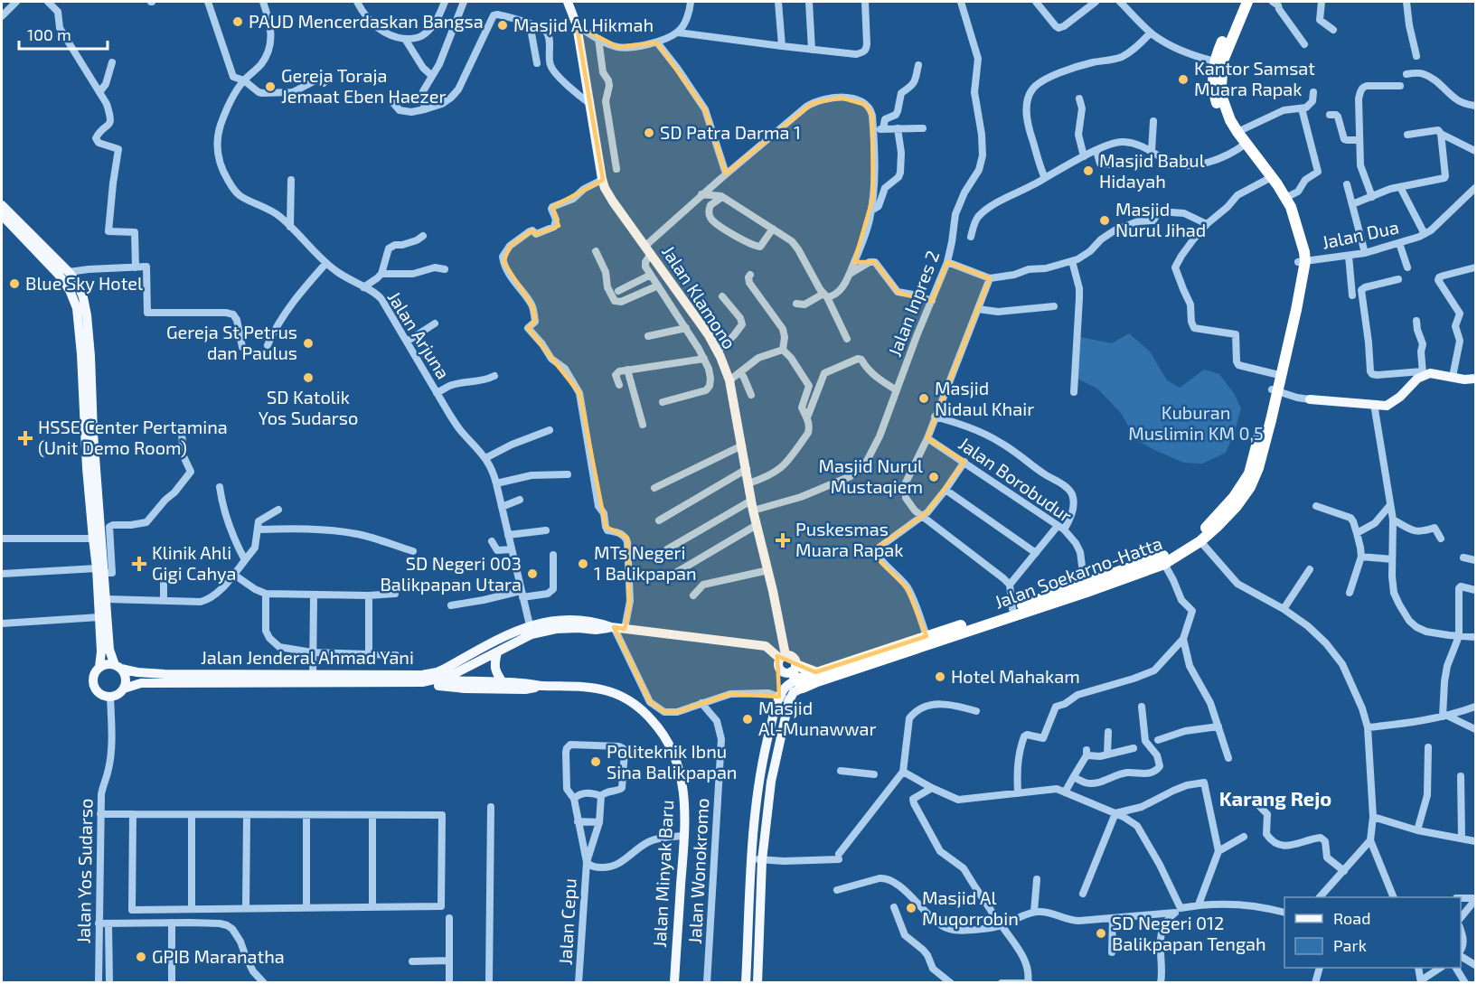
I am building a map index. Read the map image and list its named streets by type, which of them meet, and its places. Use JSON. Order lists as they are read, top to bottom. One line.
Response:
{"streets":{"highway":["Jalan Soekarno-Hatta"],"main road":["Jalan Klamono","Jalan Jenderal Ahmad Yani","Jalan Minyak Baru"],"street":["Jalan Dua","Jalan Inpres 2","Jalan Arjuna","Jalan Borobudur","Jalan Yos Sudarso","Jalan Wonokromo","Jalan Cepu"]},"crossings":[["Jalan Dua","Jalan Soekarno-Hatta"],["Jalan Klamono","Jalan Inpres 2"],["Jalan Klamono","Jalan Jenderal Ahmad Yani"],["Jalan Arjuna","Jalan Jenderal Ahmad Yani"],["Jalan Borobudur","Jalan Soekarno-Hatta"],["Jalan Jenderal Ahmad Yani","Jalan Yos Sudarso"],["Jalan Jenderal Ahmad Yani","Jalan Minyak Baru"]],"districts":["Karang Rejo"],"parks":["Kuburan Muslimin KM 0,5"],"places":{"other":["PAUD Mencerdaskan Bangsa","Masjid Al Hikmah","Kantor Samsat Muara Rapak","Gereja Toraja Jemaat Eben Haezer","SD Patra Darma 1","Masjid Babul Hidayah","Masjid Nurul Jihad","Blue Sky Hotel","Gereja St Petrus dan Paulus","SD Katolik Yos Sudarso","Masjid Nidaul Khair","Masjid Nurul Mustaqiem","MTs Negeri 1 Balikpapan","SD Negeri 003 Balikpapan Utara","Hotel Mahakam","Masjid Al-Munawwar","Politeknik Ibnu Sina Balikpapan","Masjid Al Muqorrobin","SD Negeri 012 Balikpapan Tengah","GPIB Maranatha"],"health":["HSSE Center Pertamina (Unit Demo Room)","Puskesmas Muara Rapak","Klinik Ahli Gigi Cahya"]},"legend":["Road","Park"],"scale_bar":"100 m"}
